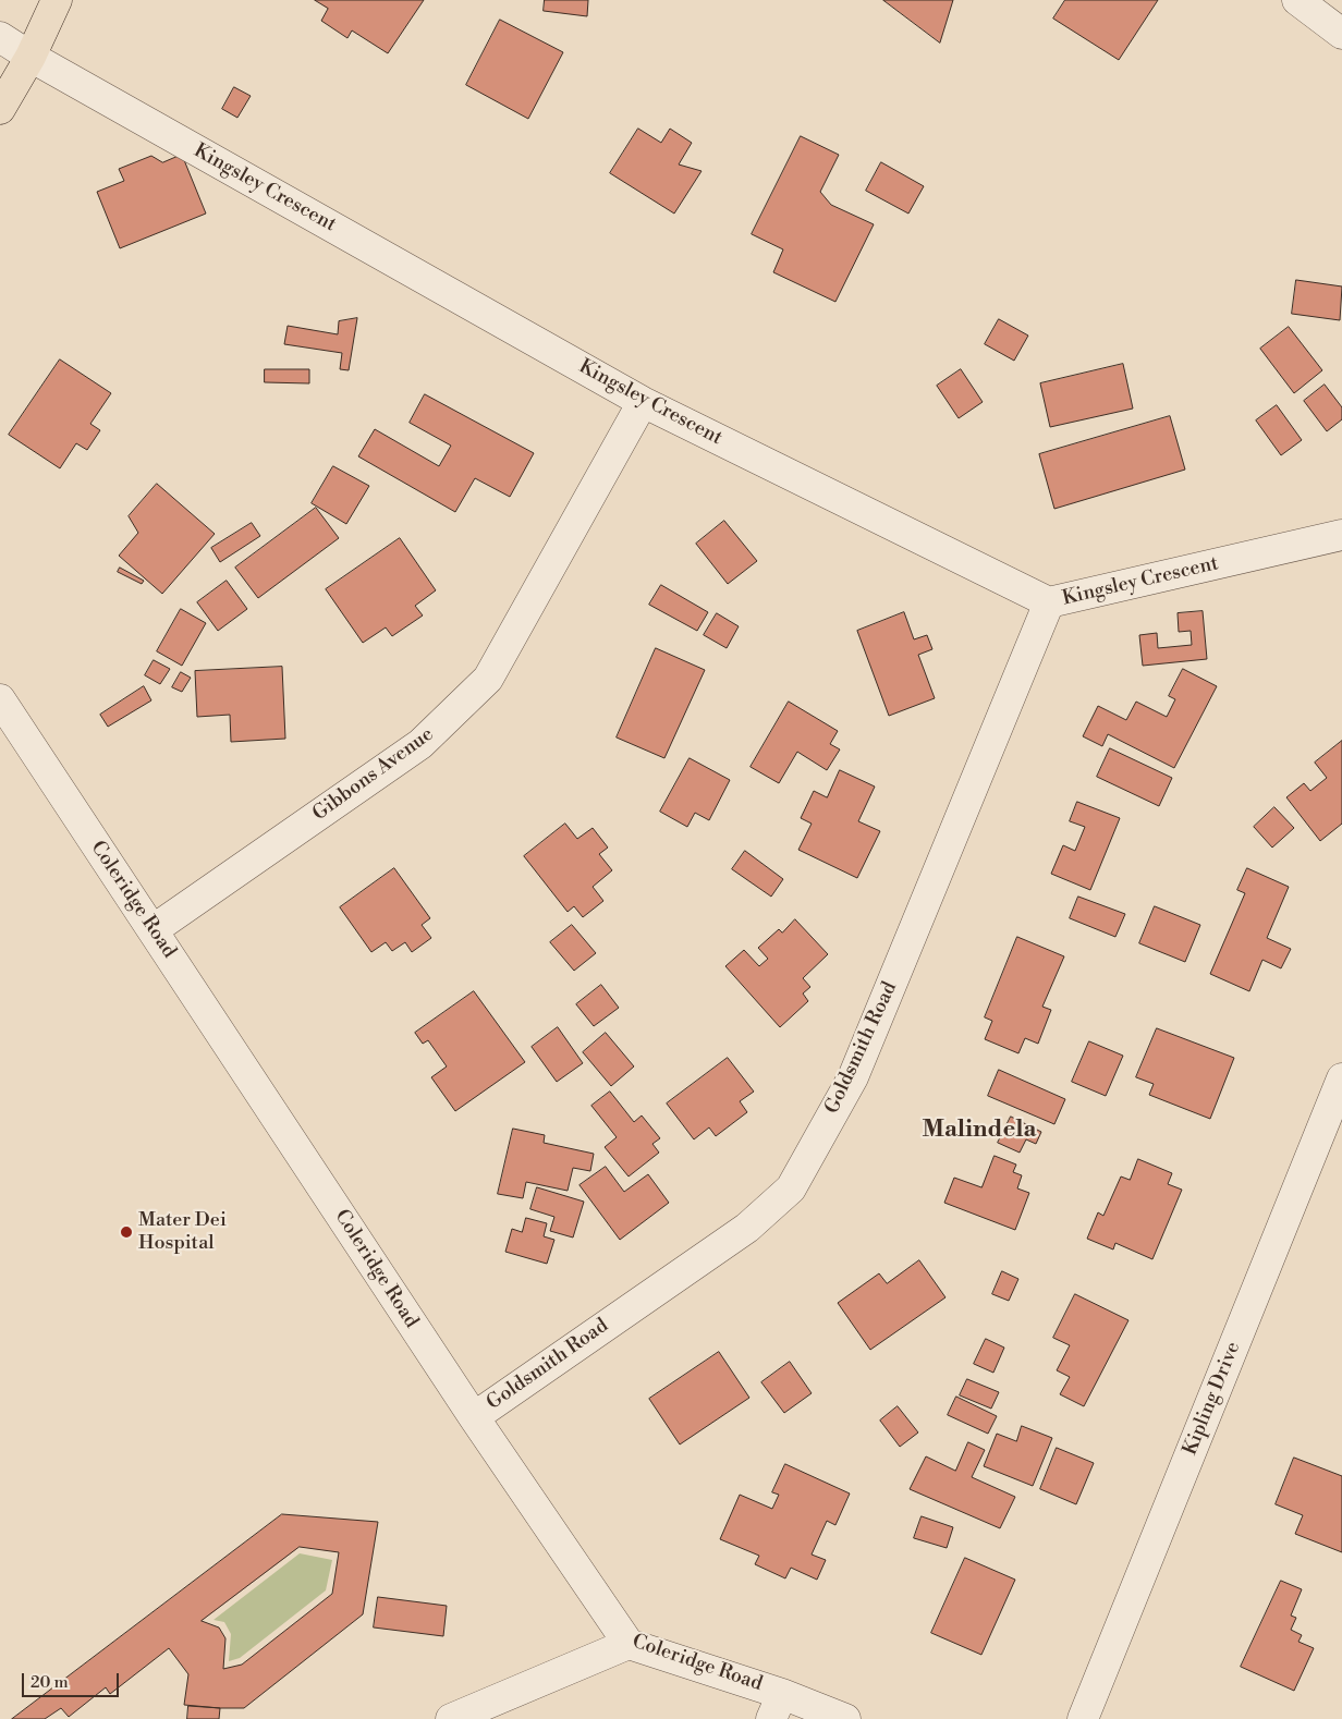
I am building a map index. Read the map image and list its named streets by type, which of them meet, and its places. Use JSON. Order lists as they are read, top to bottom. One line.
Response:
{"streets":{"street":["Kingsley Crescent","Gibbons Avenue","Coleridge Road","Goldsmith Road","Kipling Drive"]},"crossings":[["Kingsley Crescent","Gibbons Avenue"],["Kingsley Crescent","Goldsmith Road"],["Gibbons Avenue","Coleridge Road"],["Coleridge Road","Goldsmith Road"]],"districts":["Malindela"],"places":["Mater Dei Hospital"],"scale_bar":"20 m"}
